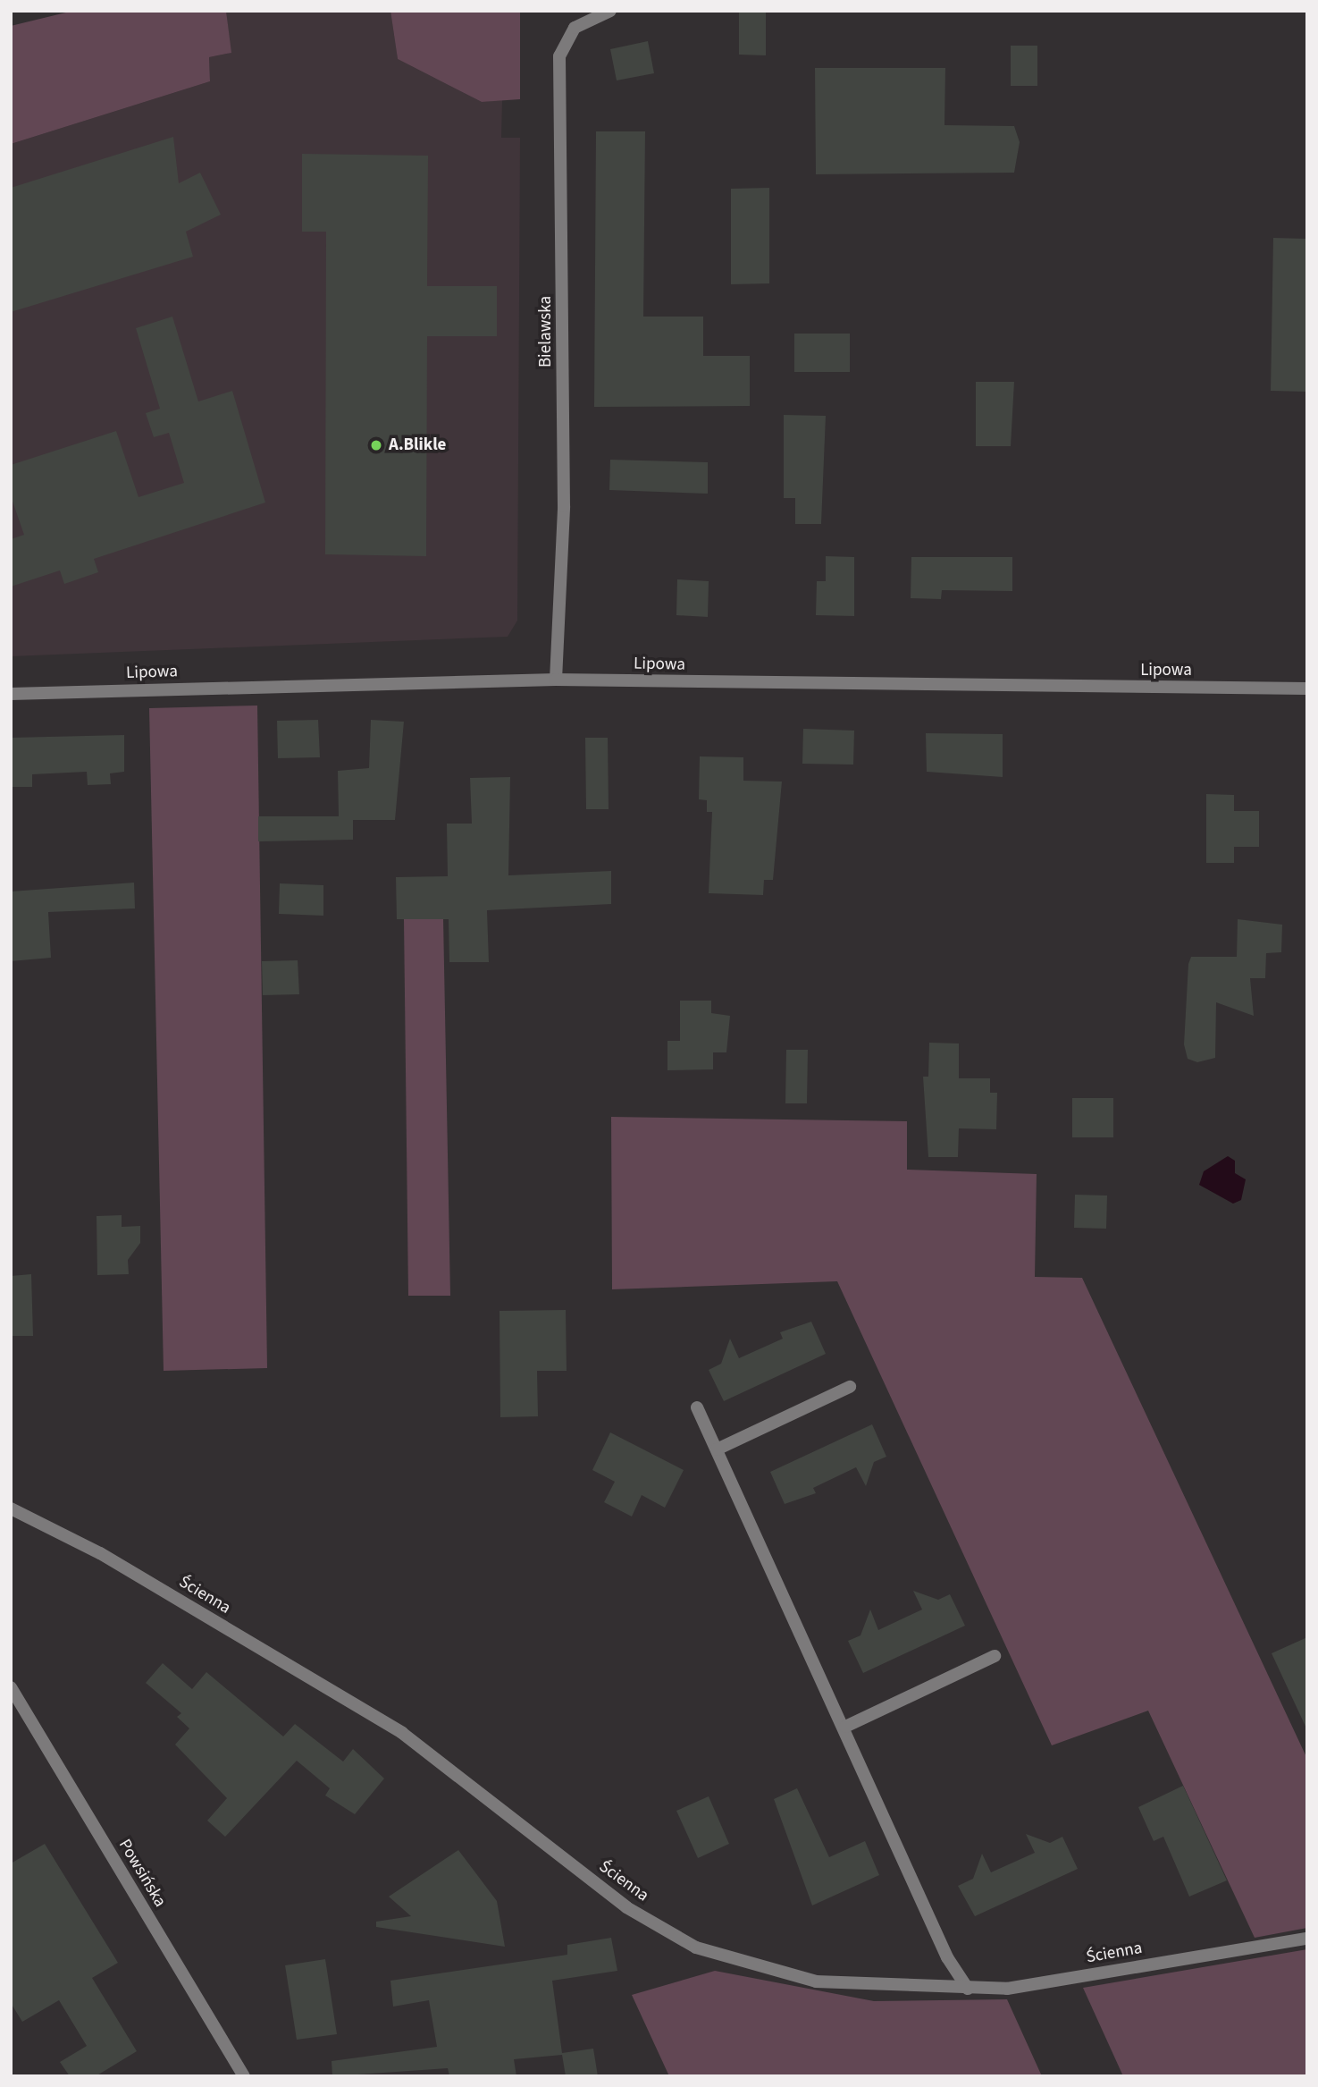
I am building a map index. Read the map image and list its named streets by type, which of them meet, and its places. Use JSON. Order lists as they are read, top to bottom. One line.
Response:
{"streets":{"street":["Bielawska","Lipowa","Ścienna","Powsińska"]},"crossings":[["Bielawska","Lipowa"]],"places":["A.Blikle"]}
